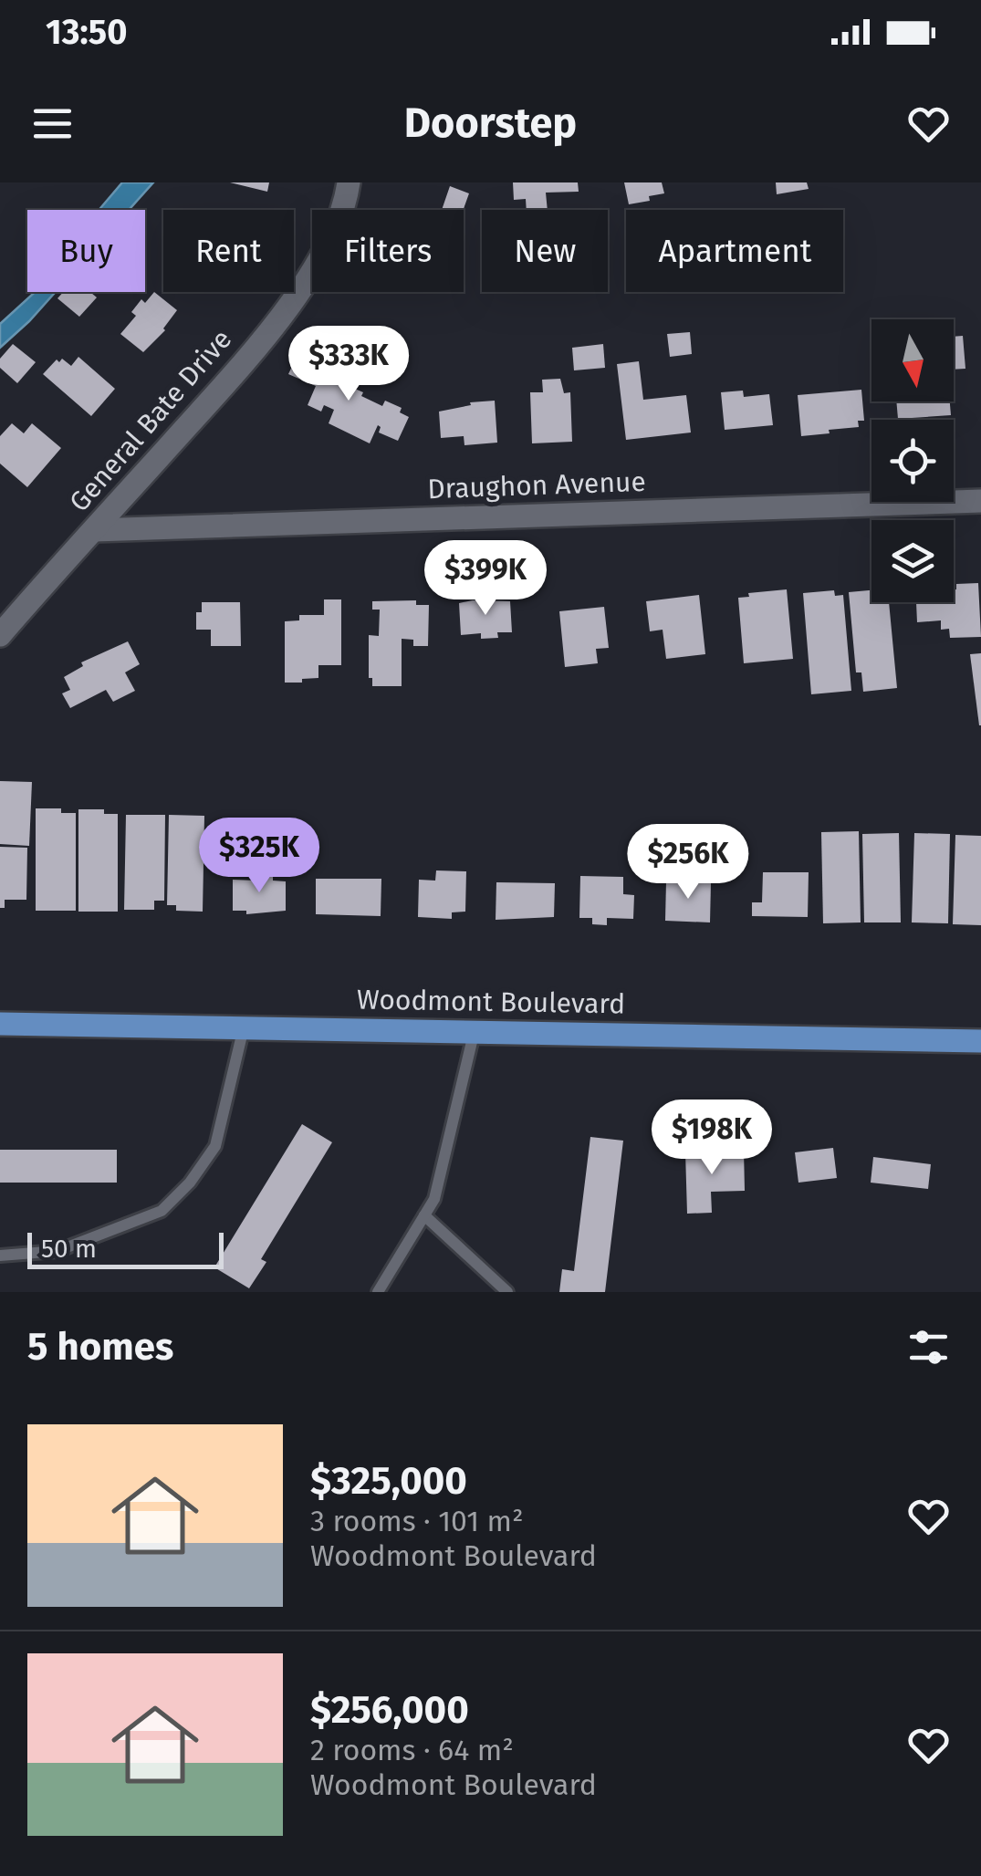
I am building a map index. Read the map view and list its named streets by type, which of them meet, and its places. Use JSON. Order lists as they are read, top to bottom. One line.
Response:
{"streets":{"main road":["Woodmont Boulevard"],"street":["General Bate Drive","Draughon Avenue"]},"crossings":[["General Bate Drive","Draughon Avenue"]],"scale_bar":"50 m","north":"bottom","page":{"status":"13:50","header":"Doorstep","chip":["Buy","Rent","Filters","New","Apartment"],"price":["$333K","$399K","$325K","$256K","$198K"],"scale":"50 m","heading":"5 homes","list":[{"name":"$325,000","note":"3 rooms · 101 m² · Woodmont Boulevard"},{"name":"$256,000","note":"2 rooms · 64 m² · Woodmont Boulevard"}]}}
